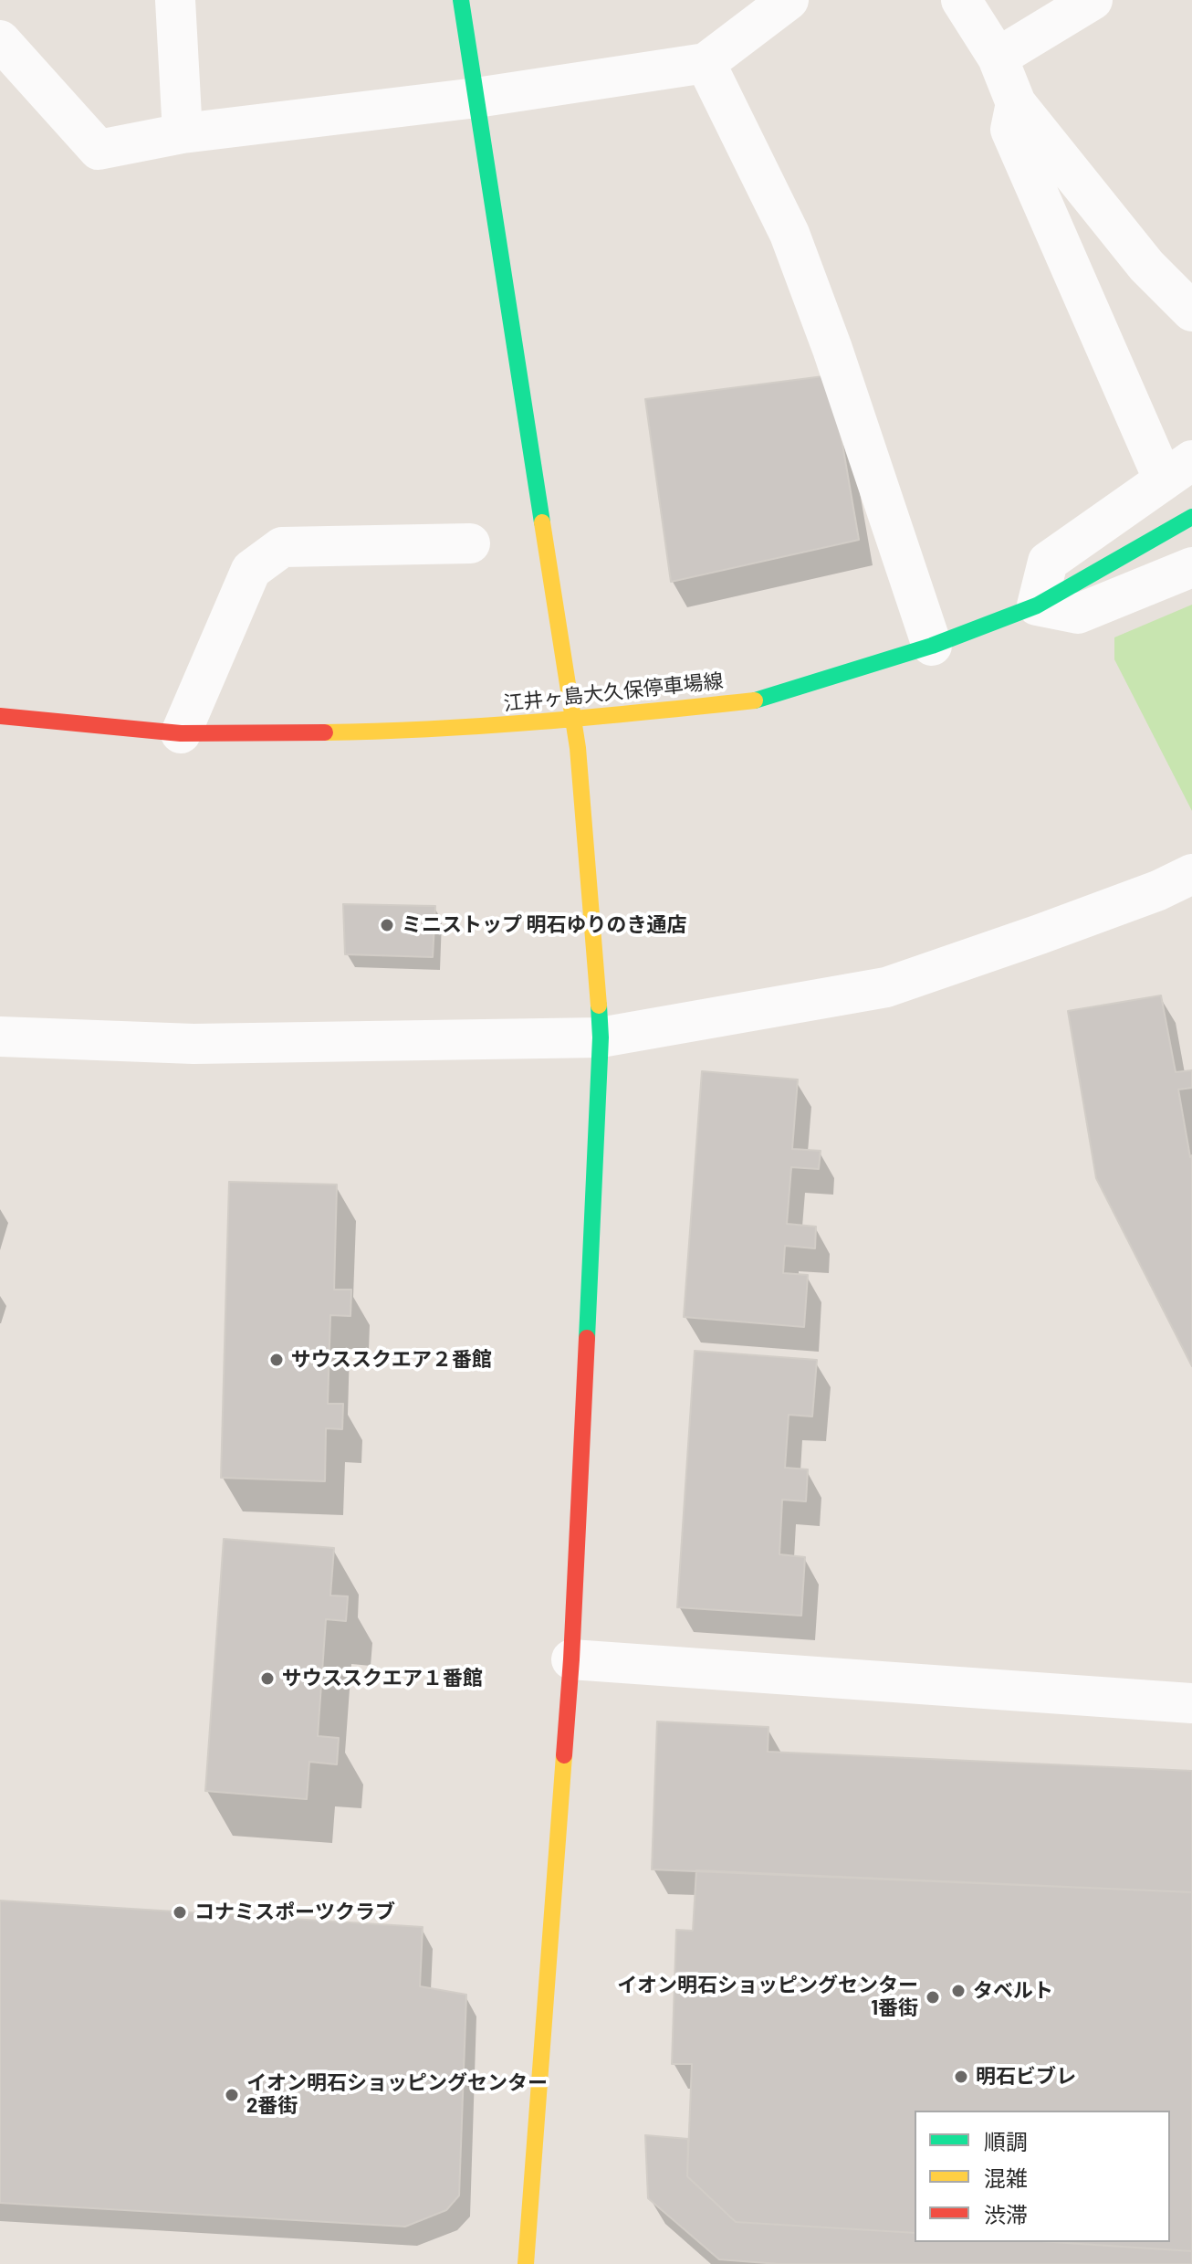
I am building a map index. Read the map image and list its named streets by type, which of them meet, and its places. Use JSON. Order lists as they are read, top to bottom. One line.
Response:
{"streets":{"street":["江井ヶ島大久保停車場線"]},"places":["ミニストップ 明石ゆりのき通店","サウススクエア２番館","サウススクエア１番館","コナミスポーツクラブ","タベルト","イオン明石ショッピングセンター 1番街","明石ビブレ","イオン明石ショッピングセンター 2番街"],"legend":["順調","混雑","渋滞"]}
